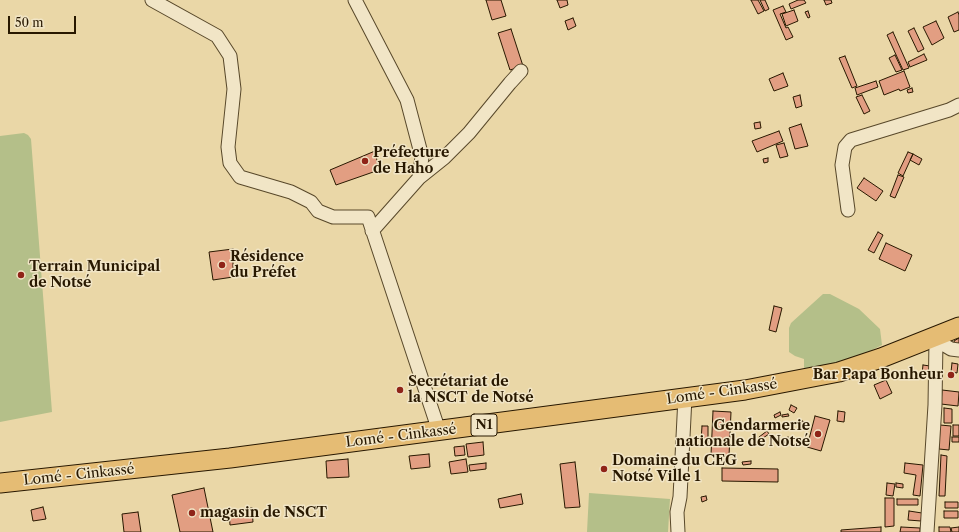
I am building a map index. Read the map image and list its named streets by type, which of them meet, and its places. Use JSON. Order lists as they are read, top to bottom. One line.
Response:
{"streets":{"highway":["Lomé - Cinkassé","N1"]},"places":["Préfecture de Haho","Résidence du Préfet","Terrain Municipal de Notsé","Bar Papa Bonheur","Secrétariat de la NSCT de Notsé","Gendarmerie nationale de Notsé","Domaine du CEG Notsé Ville 1","magasin de NSCT"],"scale_bar":"50 m"}
